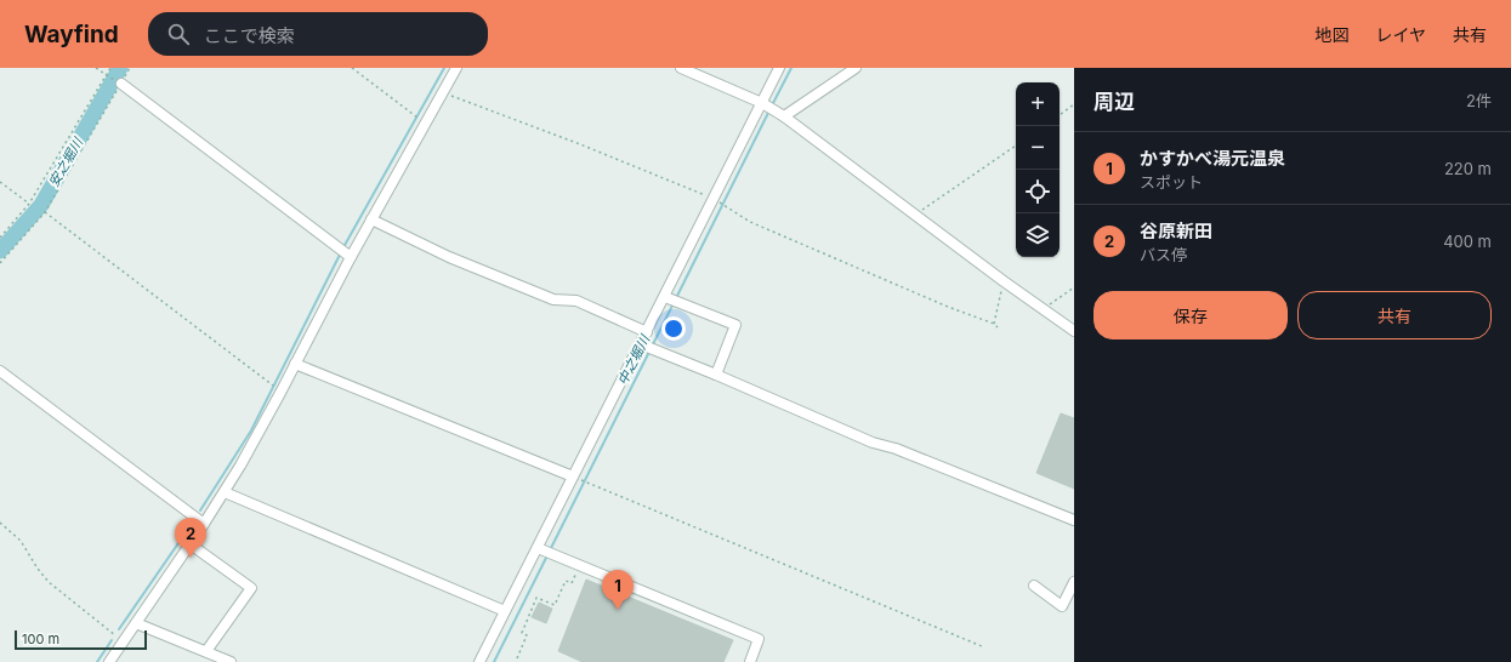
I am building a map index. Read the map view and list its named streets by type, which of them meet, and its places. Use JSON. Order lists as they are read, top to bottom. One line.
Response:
{"water":["安之堀川","中之堀川"],"scale_bar":"100 m","page":{"header":"Wayfind","search":"ここで検索","nav":["地図","レイヤ","共有"],"heading":["周辺","2件"],"map_buttons":["+","−"],"list":[{"mark":"1","name":"かすかべ湯元温泉","note":"スポット","value":"220 m"},{"mark":"2","name":"谷原新田","note":"バス停","value":"400 m"}],"buttons":["保存","共有"],"pins":["2","1"],"scale":"100 m"}}
